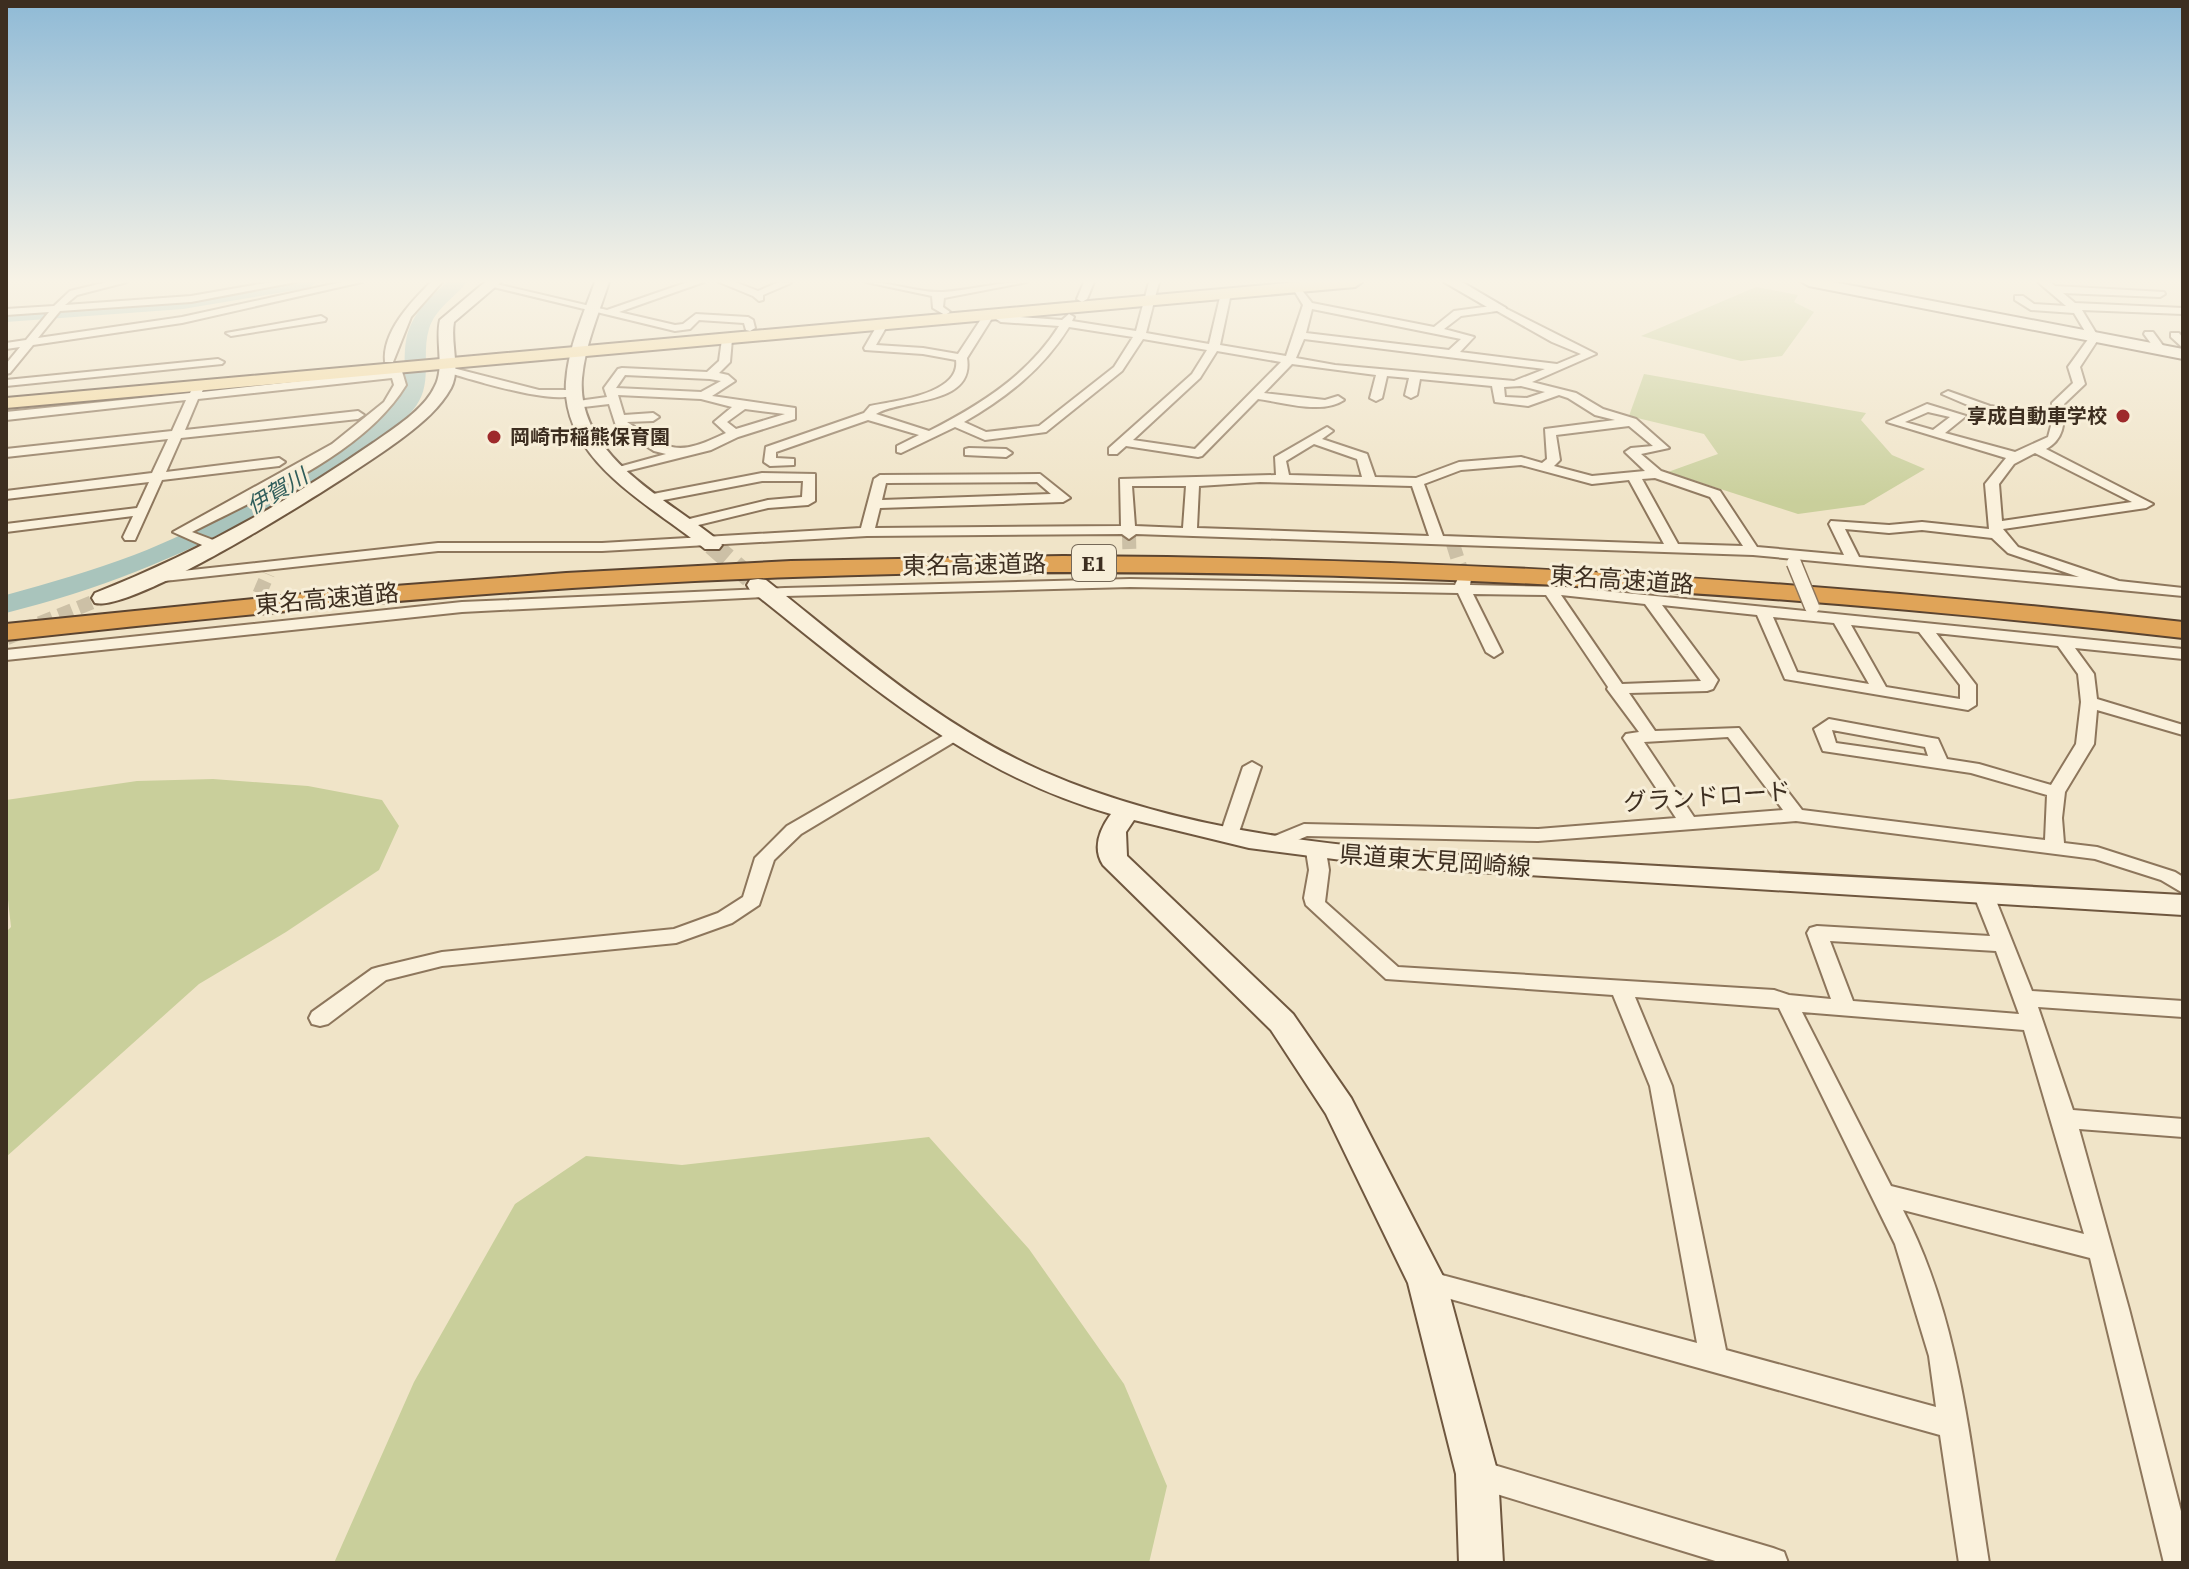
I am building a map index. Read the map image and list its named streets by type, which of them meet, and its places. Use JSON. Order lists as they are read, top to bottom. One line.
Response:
{"streets":{"highway":["E1","東名高速道路"],"main road":["県道東大見岡崎線"],"street":["グランドロード"]},"crossings":[["グランドロード","県道東大見岡崎線"]],"water":["伊賀川"],"places":["享成自動車学校","岡崎市稲熊保育園"]}
